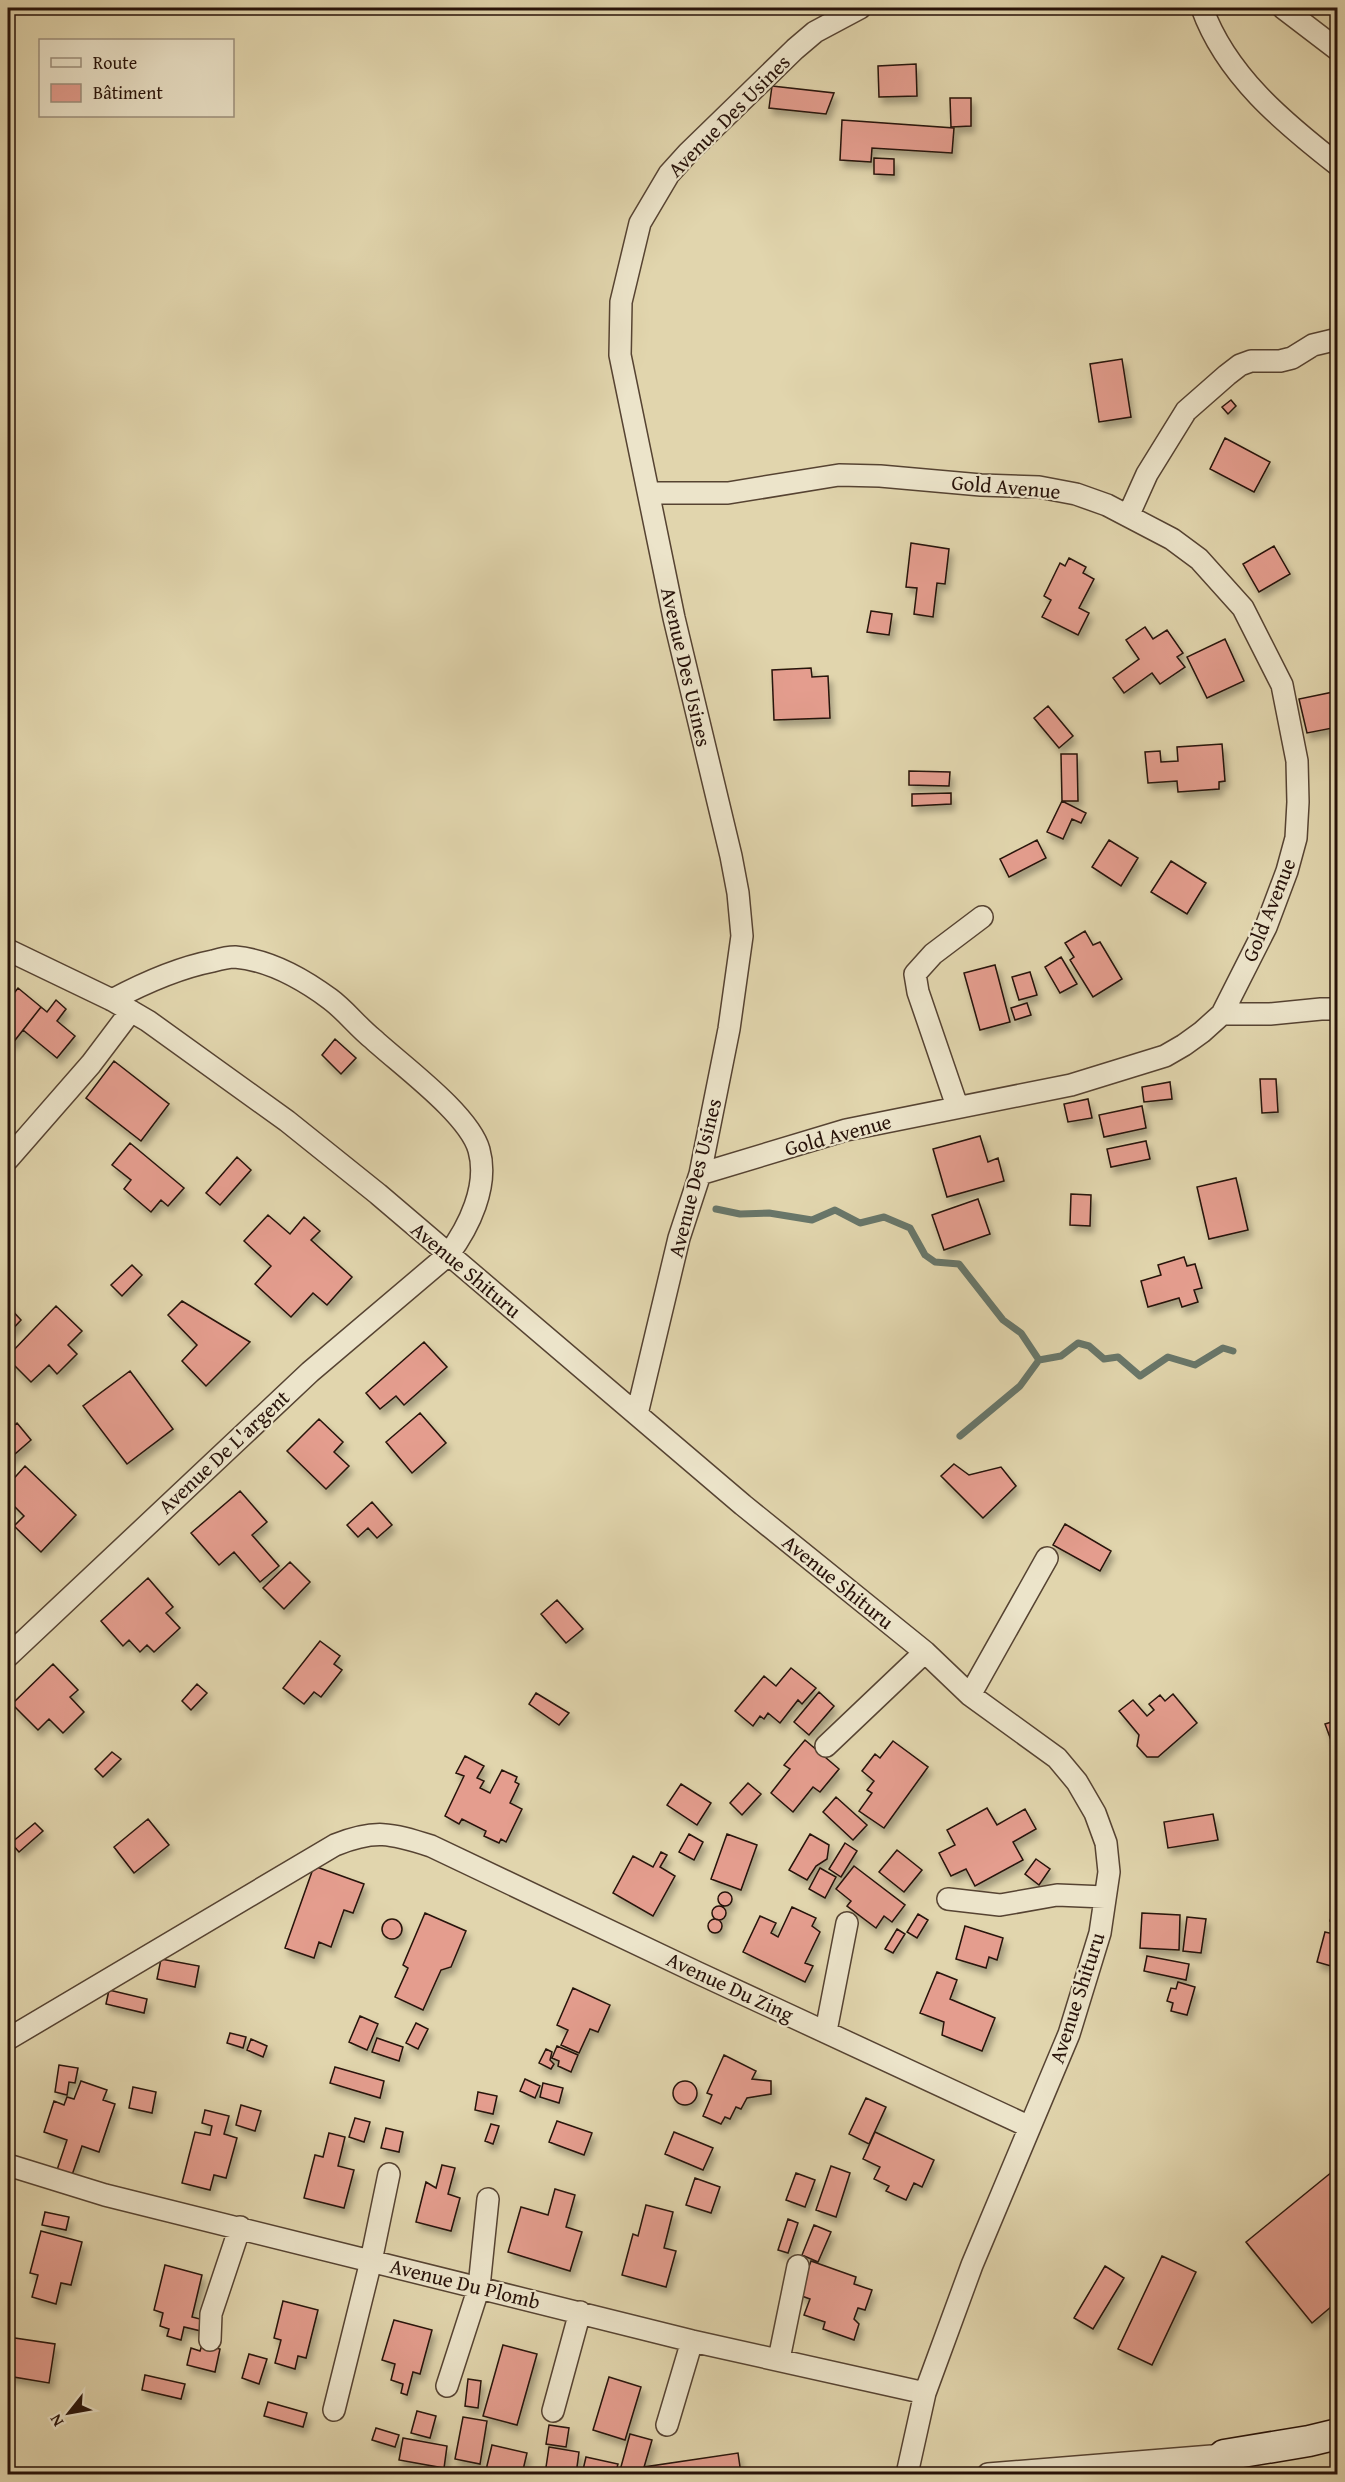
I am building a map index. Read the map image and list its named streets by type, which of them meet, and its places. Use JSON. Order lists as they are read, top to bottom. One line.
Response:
{"streets":{"street":["Avenue Des Usines","Gold Avenue","Avenue Shituru","Avenue De L'argent","Avenue Du Zing","Avenue Du Plomb"]},"crossings":[["Avenue Des Usines","Gold Avenue"],["Avenue Des Usines","Avenue Shituru"],["Avenue Shituru","Avenue De L'argent"],["Avenue Shituru","Avenue Du Zing"],["Avenue Shituru","Avenue Du Plomb"]],"legend":["Route","Bâtiment"],"north":"bottom left"}
